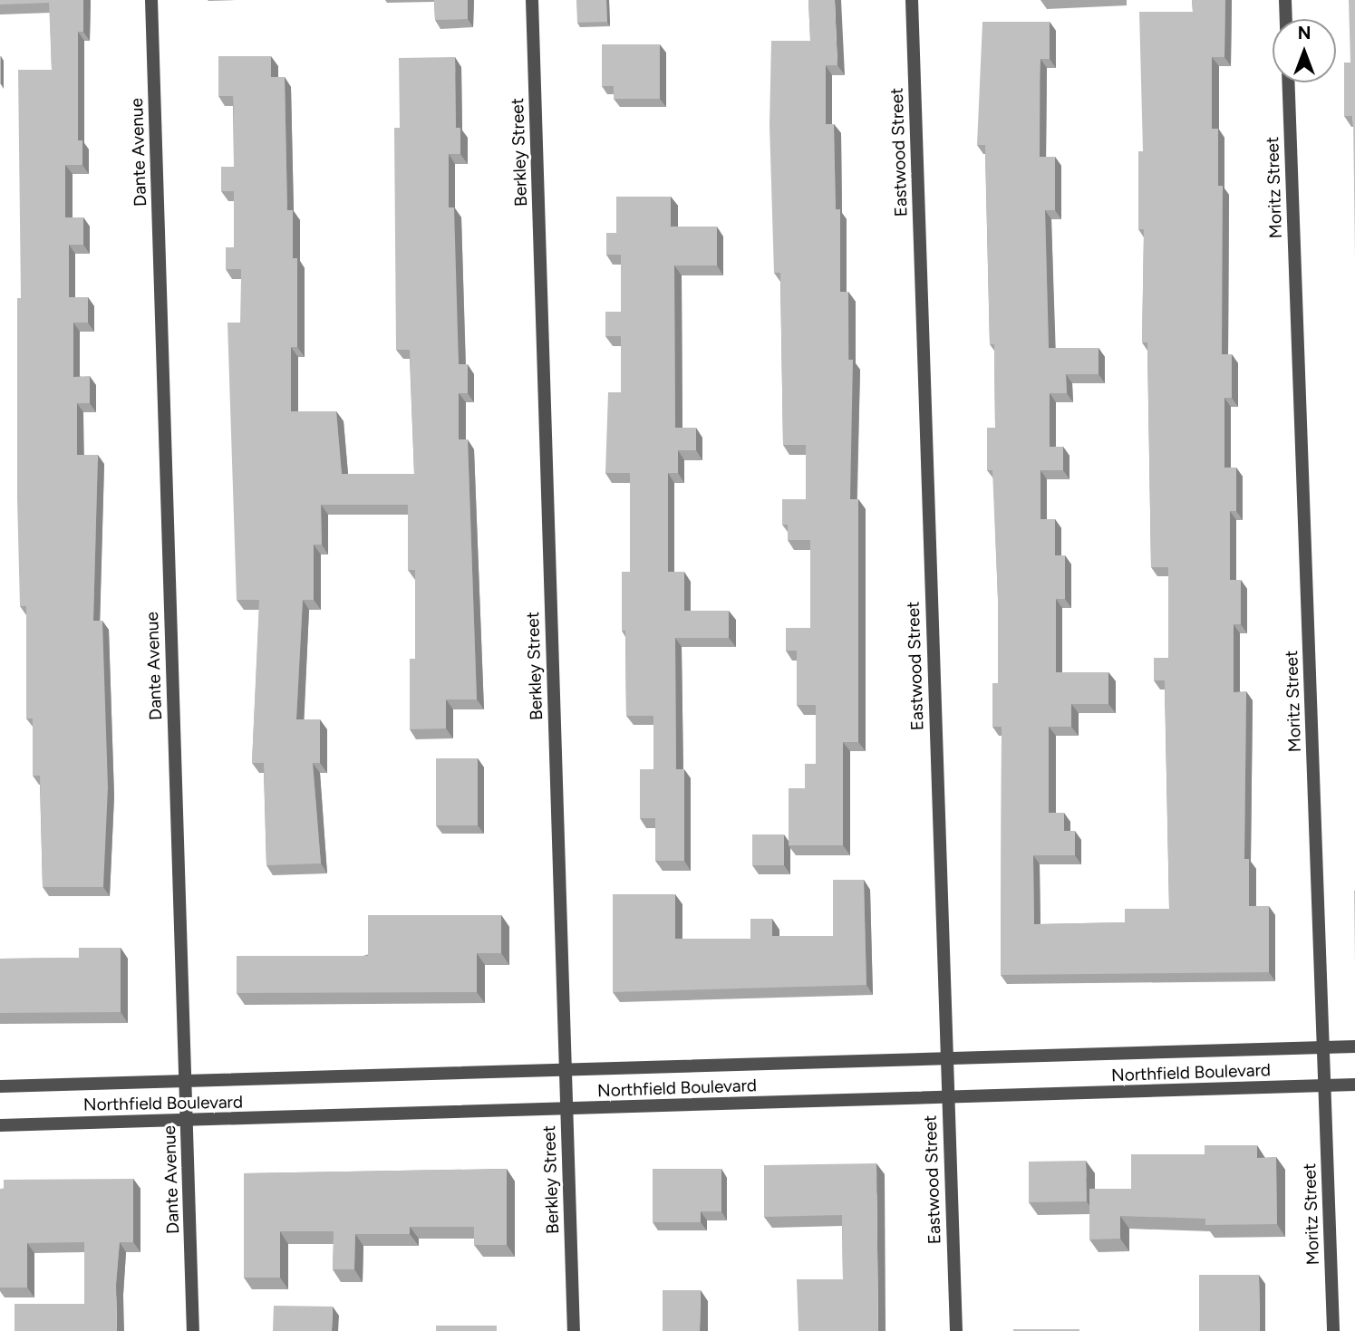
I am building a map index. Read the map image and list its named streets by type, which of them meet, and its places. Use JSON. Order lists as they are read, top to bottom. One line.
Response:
{"streets":{"street":["Dante Avenue","Berkley Street","Eastwood Street","Moritz Street","Northfield Boulevard"]},"crossings":[["Dante Avenue","Northfield Boulevard"],["Berkley Street","Northfield Boulevard"],["Eastwood Street","Northfield Boulevard"],["Moritz Street","Northfield Boulevard"]],"north":"top"}
